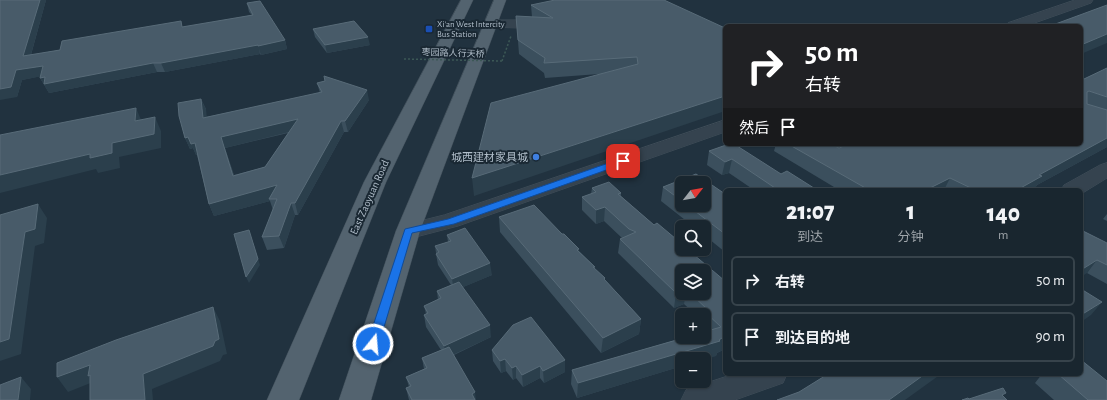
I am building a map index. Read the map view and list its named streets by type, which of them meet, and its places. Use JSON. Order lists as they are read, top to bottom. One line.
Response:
{"streets":{"main road":["East Zaoyuan Road"],"path":["枣园路人行天桥"]},"places":{"transit":["Xi'an West Intercity Bus Station"],"other":["城西建材家具城"]},"north":"top right","page":{"turn":["50 m","右转"],"then":"然后","map_buttons":["+","−"],"eta":["21:07","到达","1","分钟","140","m"],"list":[{"name":"右转","value":"50 m"},{"name":"到达目的地","value":"90 m"}]}}
